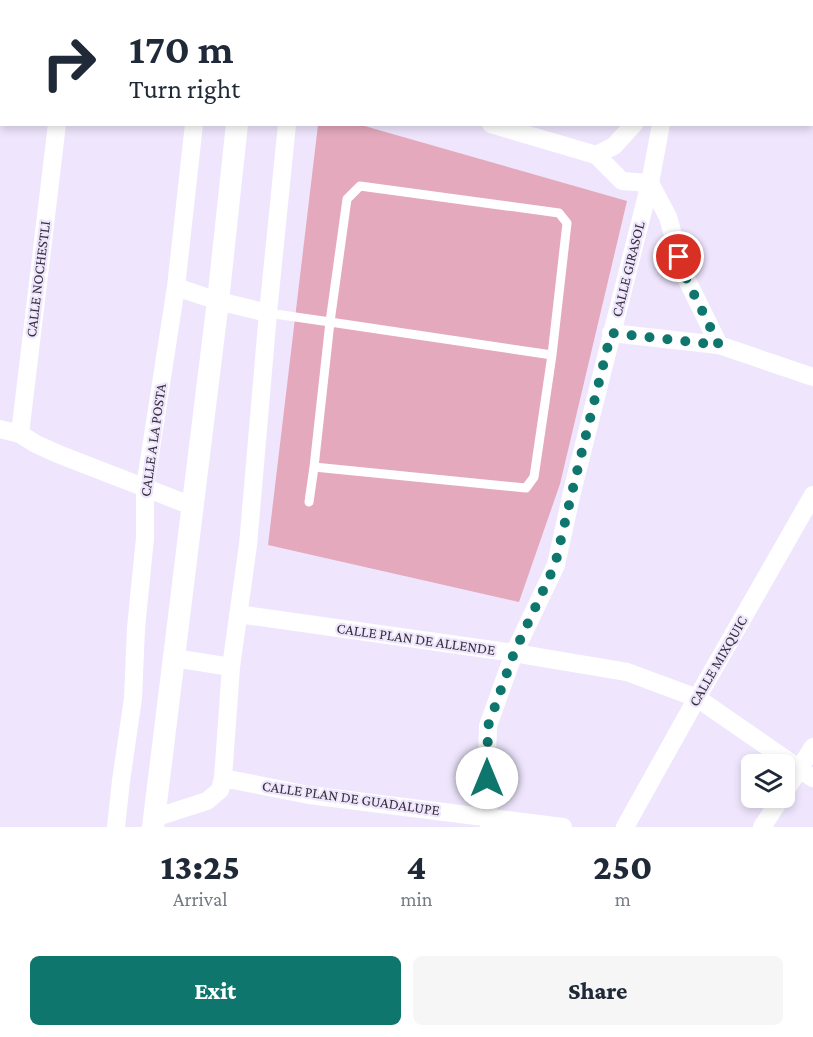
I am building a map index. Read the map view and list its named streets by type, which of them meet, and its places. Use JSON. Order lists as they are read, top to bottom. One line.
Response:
{"streets":{"street":["CALLE GIRASOL","CALLE NOCHESTLI","CALLE A LA POSTA","CALLE PLAN DE ALLENDE","CALLE MIXQUIC","CALLE PLAN DE GUADALUPE"]},"crossings":[["CALLE GIRASOL","CALLE PLAN DE ALLENDE"],["CALLE GIRASOL","CALLE PLAN DE GUADALUPE"],["CALLE PLAN DE ALLENDE","CALLE MIXQUIC"]],"page":{"turn":["170 m","Turn right"],"eta":["13:25","Arrival","4","min","250","m"],"buttons":["Exit","Share"]}}
